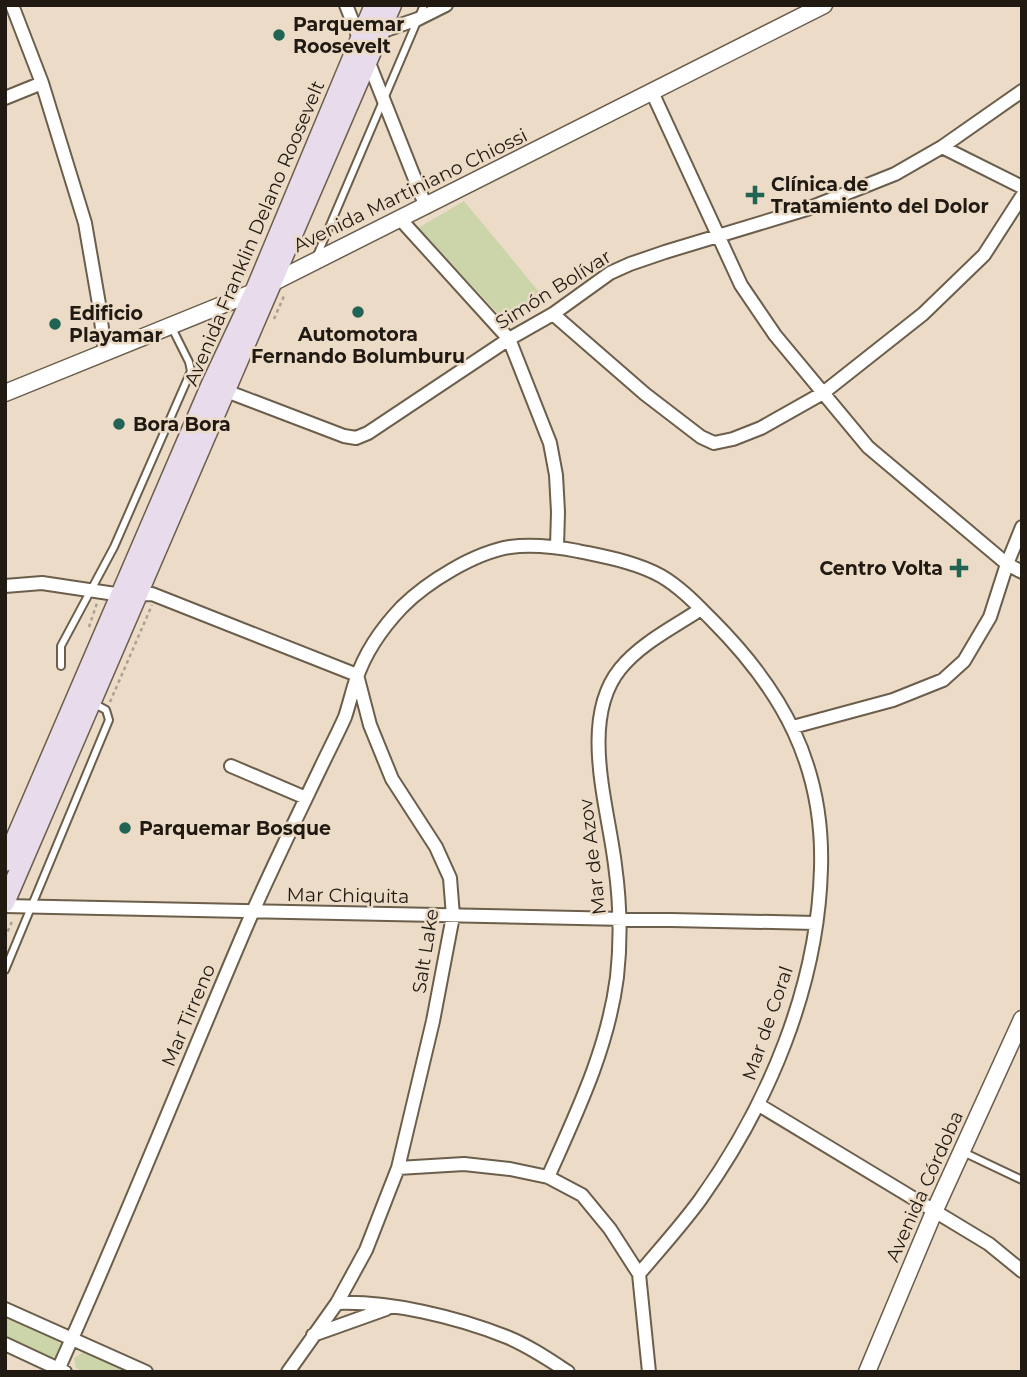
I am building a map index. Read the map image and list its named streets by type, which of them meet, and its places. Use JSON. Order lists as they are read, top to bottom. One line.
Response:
{"streets":{"main road":["Avenida Franklin Delano Roosevelt"],"street":["Avenida Martiniano Chiossi","Simón Bolívar","Mar de Azov","Mar Chiquita","Salt Lake","Mar Tirreno","Mar de Coral","Avenida Córdoba"]},"crossings":[["Avenida Martiniano Chiossi","Avenida Franklin Delano Roosevelt"],["Avenida Franklin Delano Roosevelt","Simón Bolívar"],["Avenida Franklin Delano Roosevelt","Mar Chiquita"],["Mar de Azov","Mar Chiquita"],["Mar de Azov","Mar de Coral"],["Mar Chiquita","Salt Lake"],["Mar Chiquita","Mar Tirreno"],["Mar Chiquita","Mar de Coral"],["Salt Lake","Mar Tirreno"],["Salt Lake","Mar de Coral"],["Mar Tirreno","Mar de Coral"]],"places":{"other":["Parquemar Roosevelt","Automotora Fernando Bolumburu","Edificio Playamar","Bora Bora","Parquemar Bosque"],"health":["Clínica de Tratamiento del Dolor","Centro Volta"]}}
